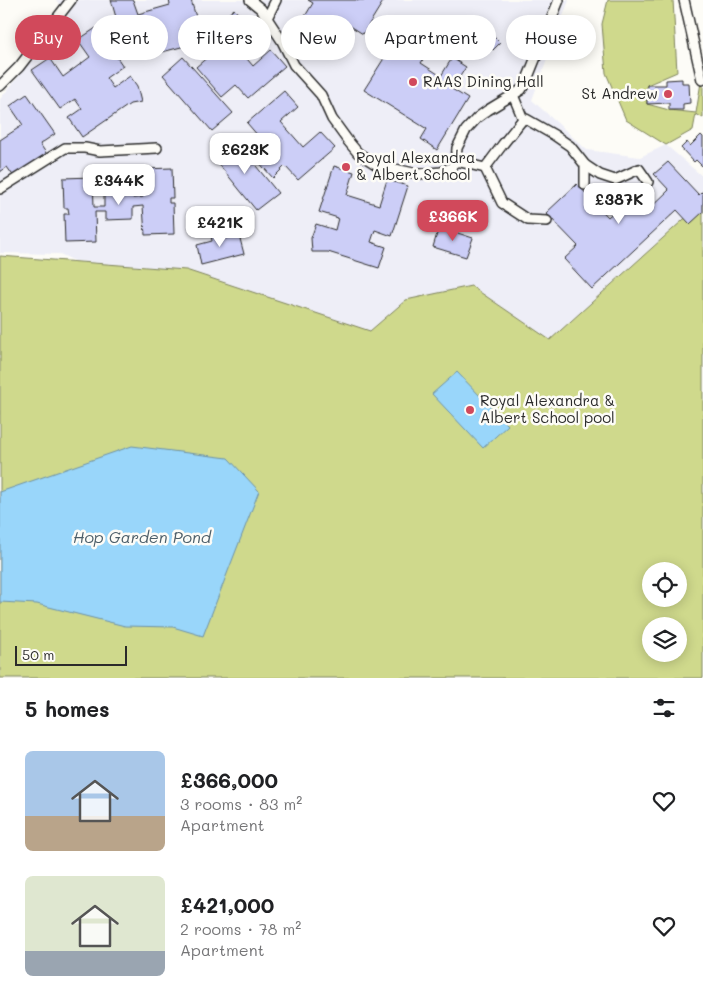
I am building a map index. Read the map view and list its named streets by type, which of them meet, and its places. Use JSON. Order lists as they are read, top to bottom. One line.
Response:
{"water":["Hop Garden Pond"],"places":["RAAS Dining Hall","St Andrew","Royal Alexandra & Albert School","Royal Alexandra & Albert School pool"],"scale_bar":"50 m","page":{"chip":["Buy","Rent","Filters","New","Apartment","House"],"price":["£623K","£344K","£387K","£366K","£421K"],"scale":"50 m","heading":"5 homes","list":[{"name":"£366,000","note":"3 rooms · 83 m² · Apartment"},{"name":"£421,000","note":"2 rooms · 78 m² · Apartment"}]}}
